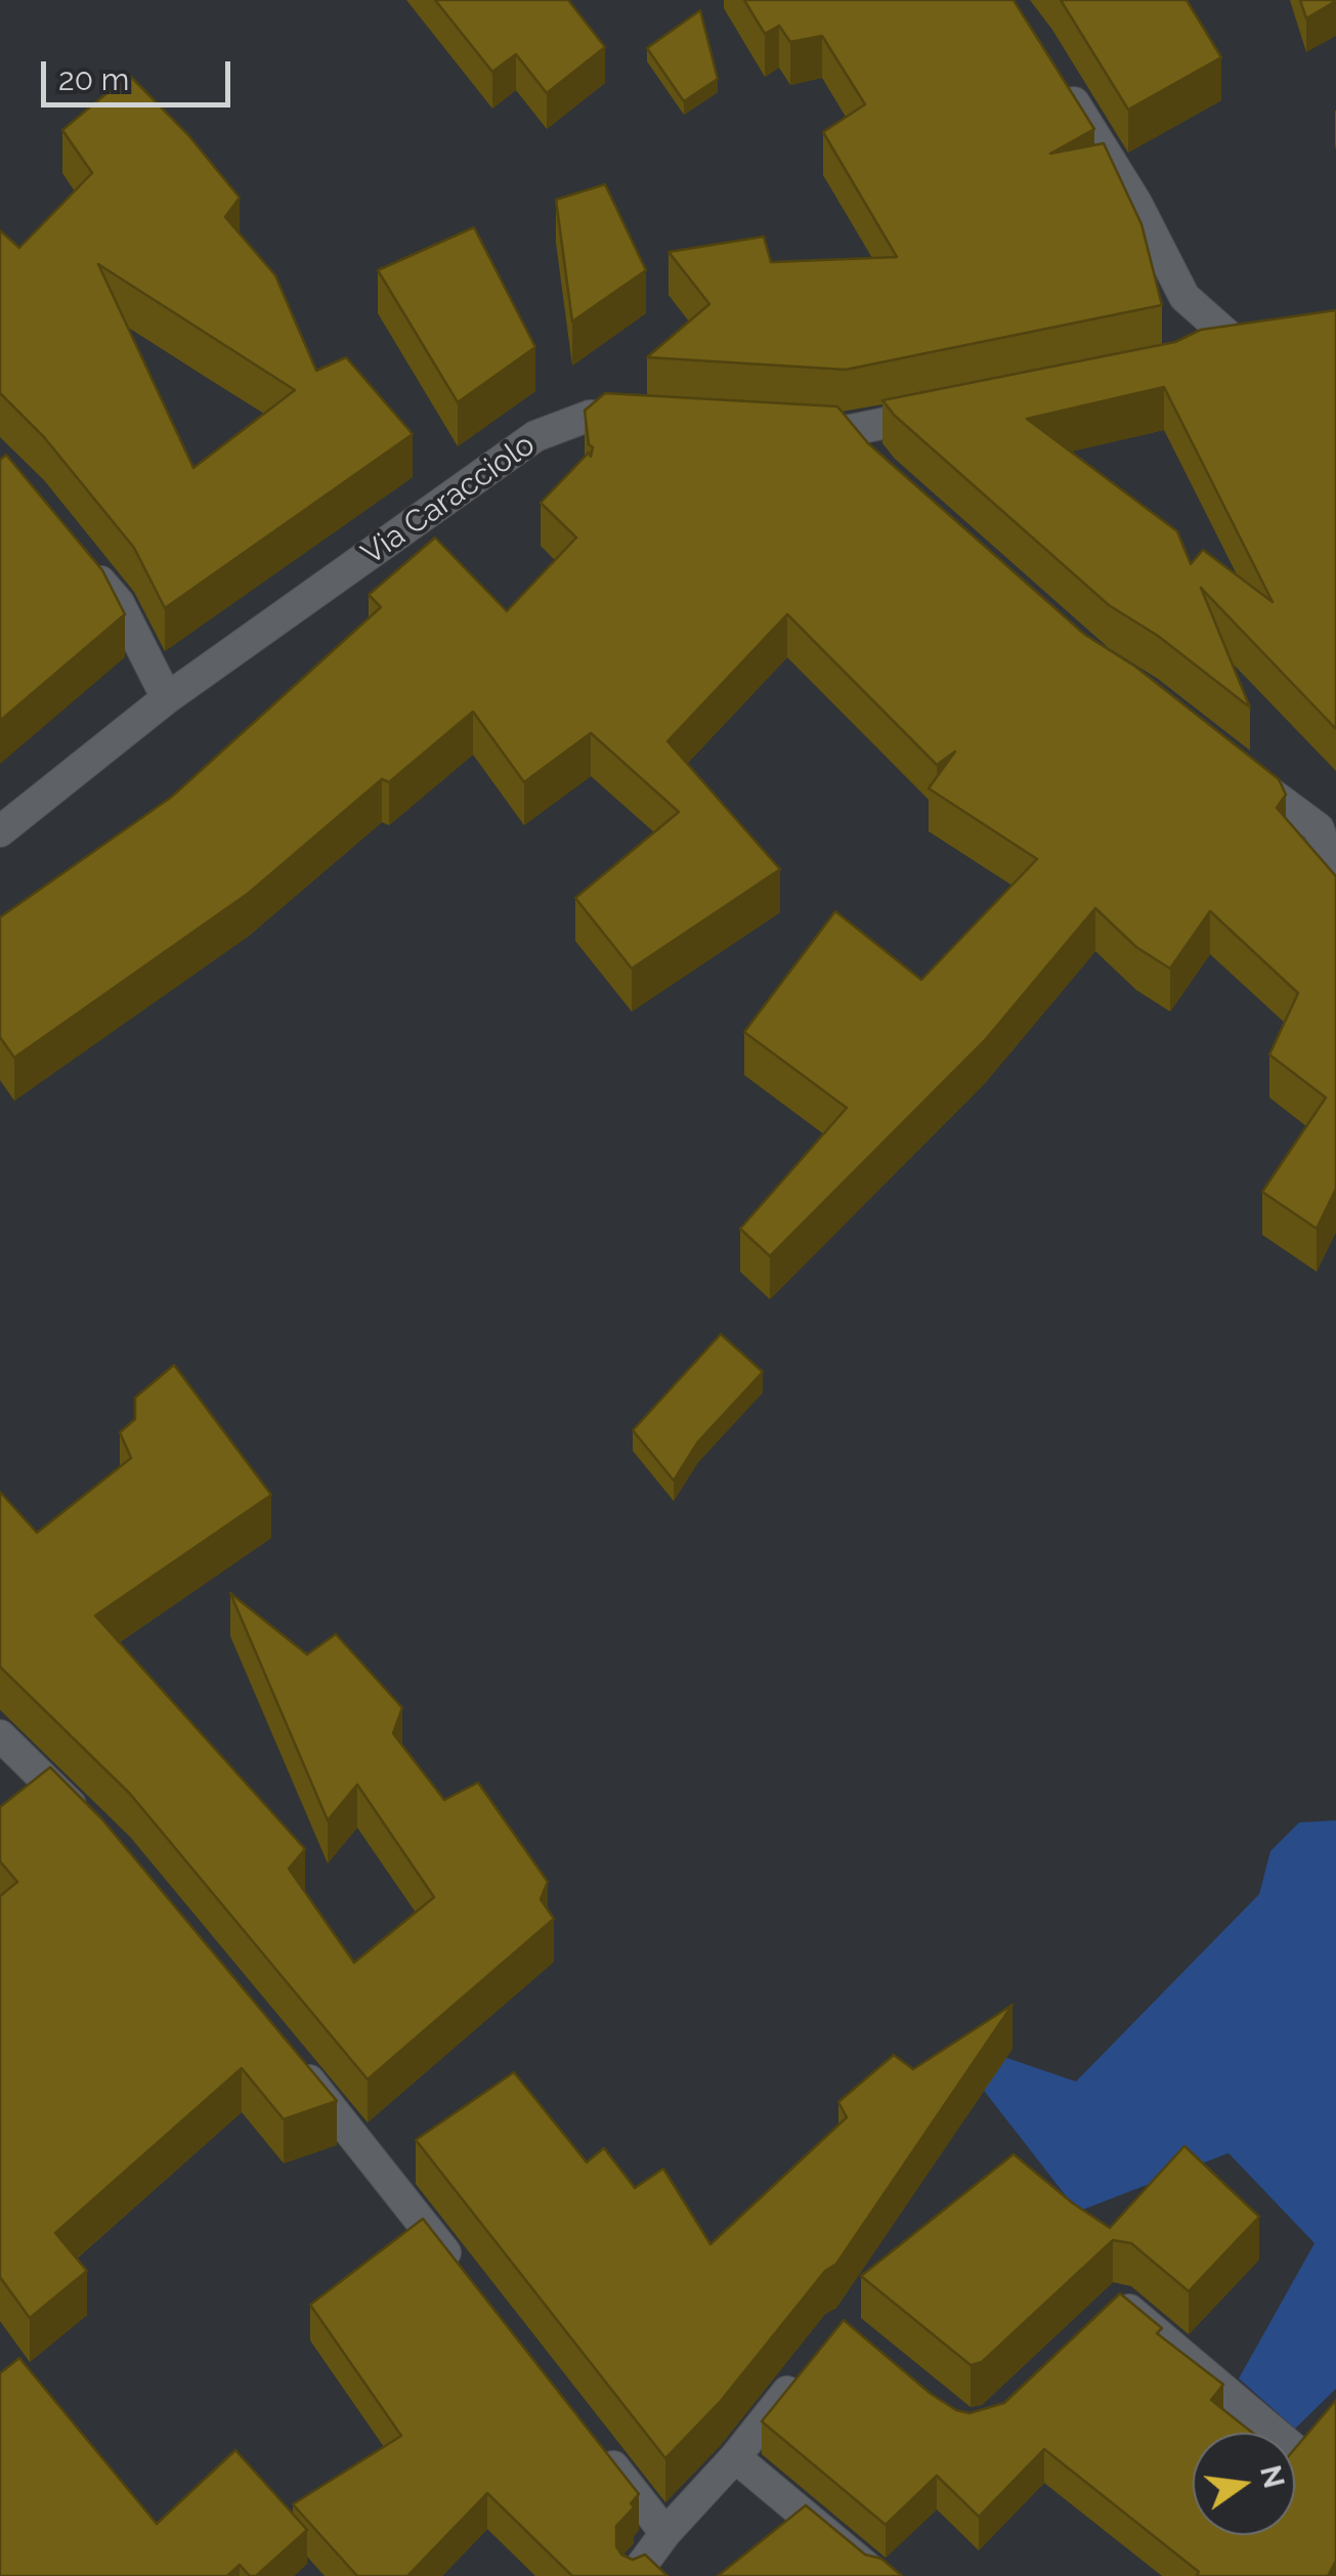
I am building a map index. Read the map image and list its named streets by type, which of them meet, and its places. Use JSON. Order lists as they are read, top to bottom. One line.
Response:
{"streets":{"street":["Via Caracciolo"]},"scale_bar":"20 m","north":"right"}
